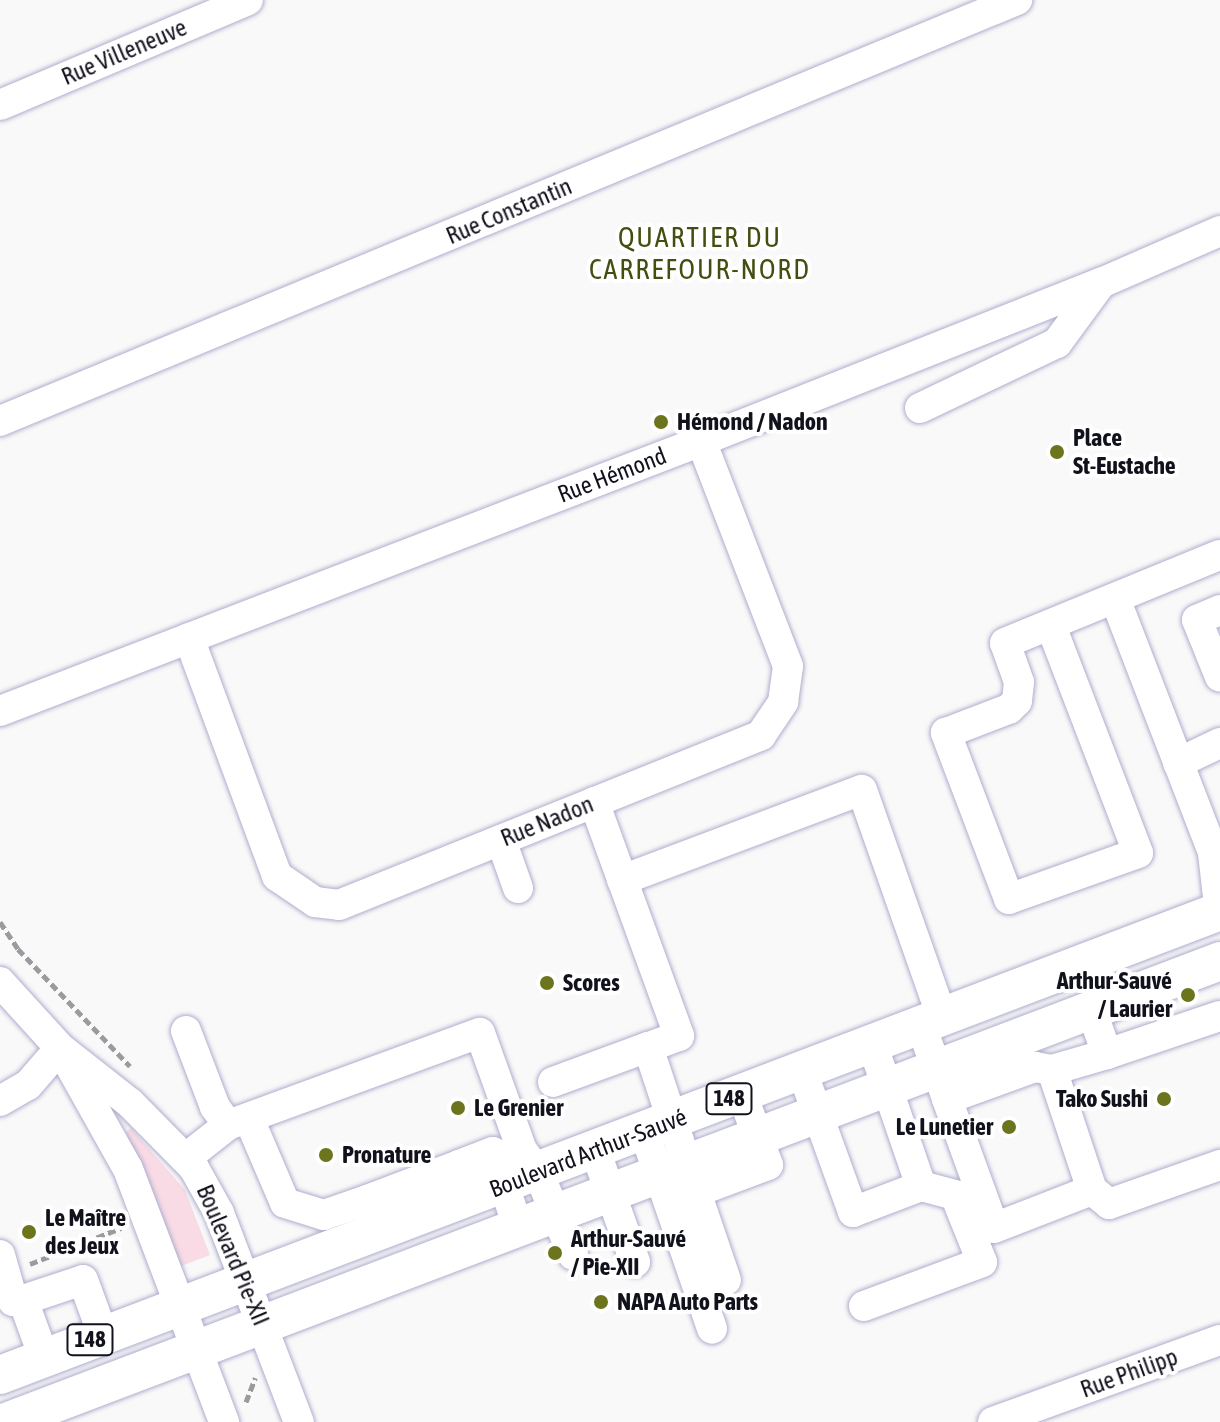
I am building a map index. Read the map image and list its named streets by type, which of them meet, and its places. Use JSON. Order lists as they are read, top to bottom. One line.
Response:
{"streets":{"main road":["148","Boulevard Arthur-Sauvé"],"street":["Rue Villeneuve","Rue Constantin","Rue Hémond","Rue Nadon","Boulevard Pie-XII","Rue Philipp"]},"crossings":[["Rue Hémond","Rue Nadon"],["Boulevard Arthur-Sauvé","Boulevard Pie-XII"]],"districts":["QUARTIER DU CARREFOUR-NORD"],"places":["Hémond / Nadon","Place St-Eustache","Scores","Arthur-Sauvé / Laurier","Tako Sushi","Le Grenier","Le Lunetier","Pronature","Le Maître des Jeux","Arthur-Sauvé / Pie-XII","NAPA Auto Parts"]}
